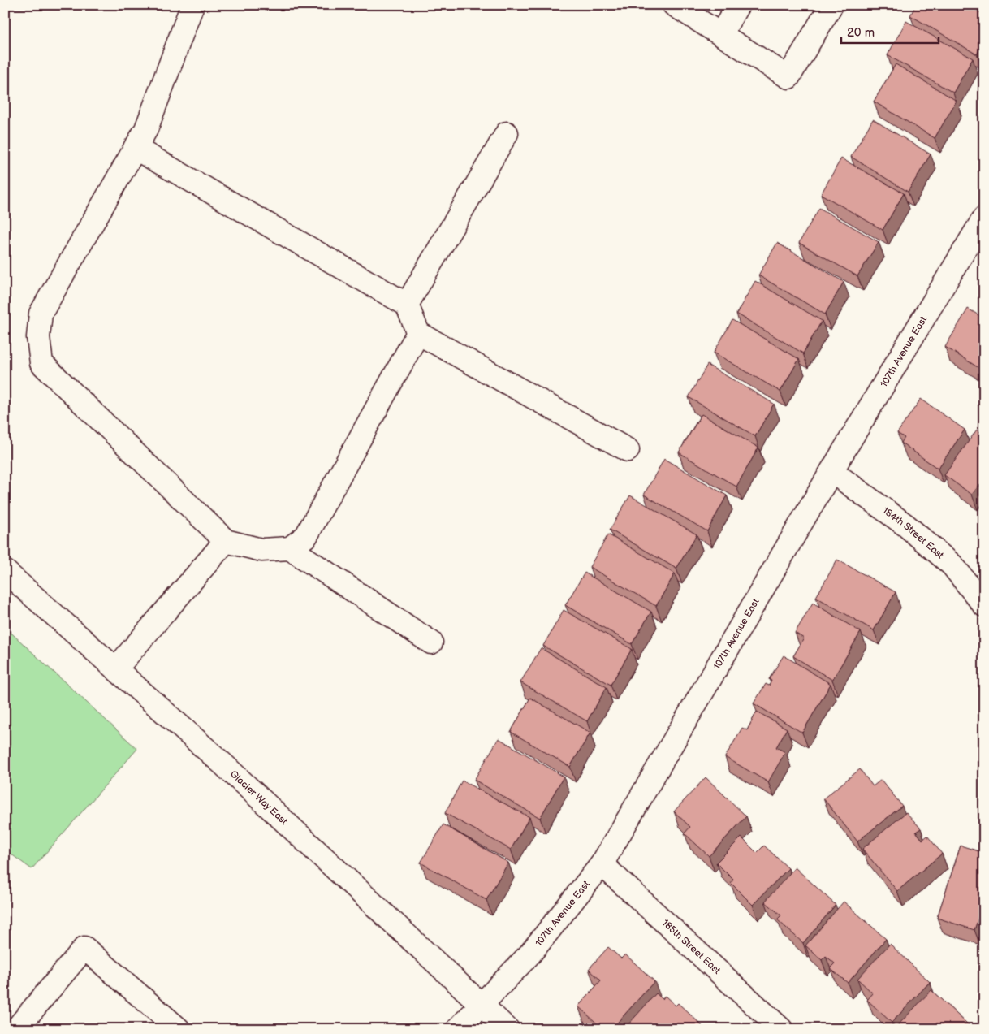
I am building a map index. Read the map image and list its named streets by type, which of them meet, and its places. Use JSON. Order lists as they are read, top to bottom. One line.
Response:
{"streets":{"street":["107th Avenue East","184th Street East","Glacier Way East","185th Street East"]},"crossings":[["107th Avenue East","184th Street East"],["107th Avenue East","Glacier Way East"],["107th Avenue East","185th Street East"]],"scale_bar":"20 m"}
